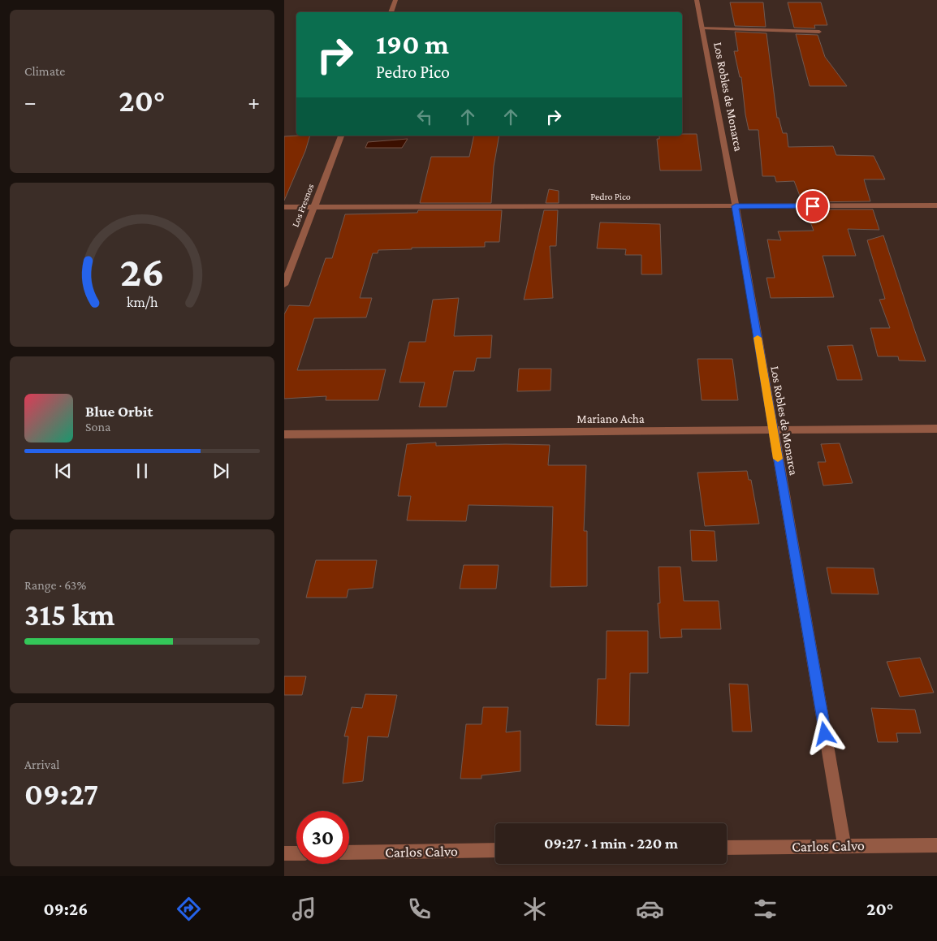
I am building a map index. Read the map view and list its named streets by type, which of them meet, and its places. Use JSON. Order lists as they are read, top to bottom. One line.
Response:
{"streets":{"street":["Los Robles de Monarca","Pedro Pico","Los Fresnos","Mariano Acha","Carlos Calvo"]},"crossings":[["Los Robles de Monarca","Pedro Pico"],["Los Robles de Monarca","Mariano Acha"],["Los Robles de Monarca","Carlos Calvo"],["Pedro Pico","Los Fresnos"]],"page":{"tile":["Climate",["Range · 63%","315 km"],["Arrival","09:27"]],"turn":["190 m","Pedro Pico"],"heat":["−","20°","+"],"song":["Blue Orbit","Sona"],"limit":"30","trip":"09:27 · 1 min · 220 m","tabs":["09:26","20°"],"gauge":["26","km/h"]}}
